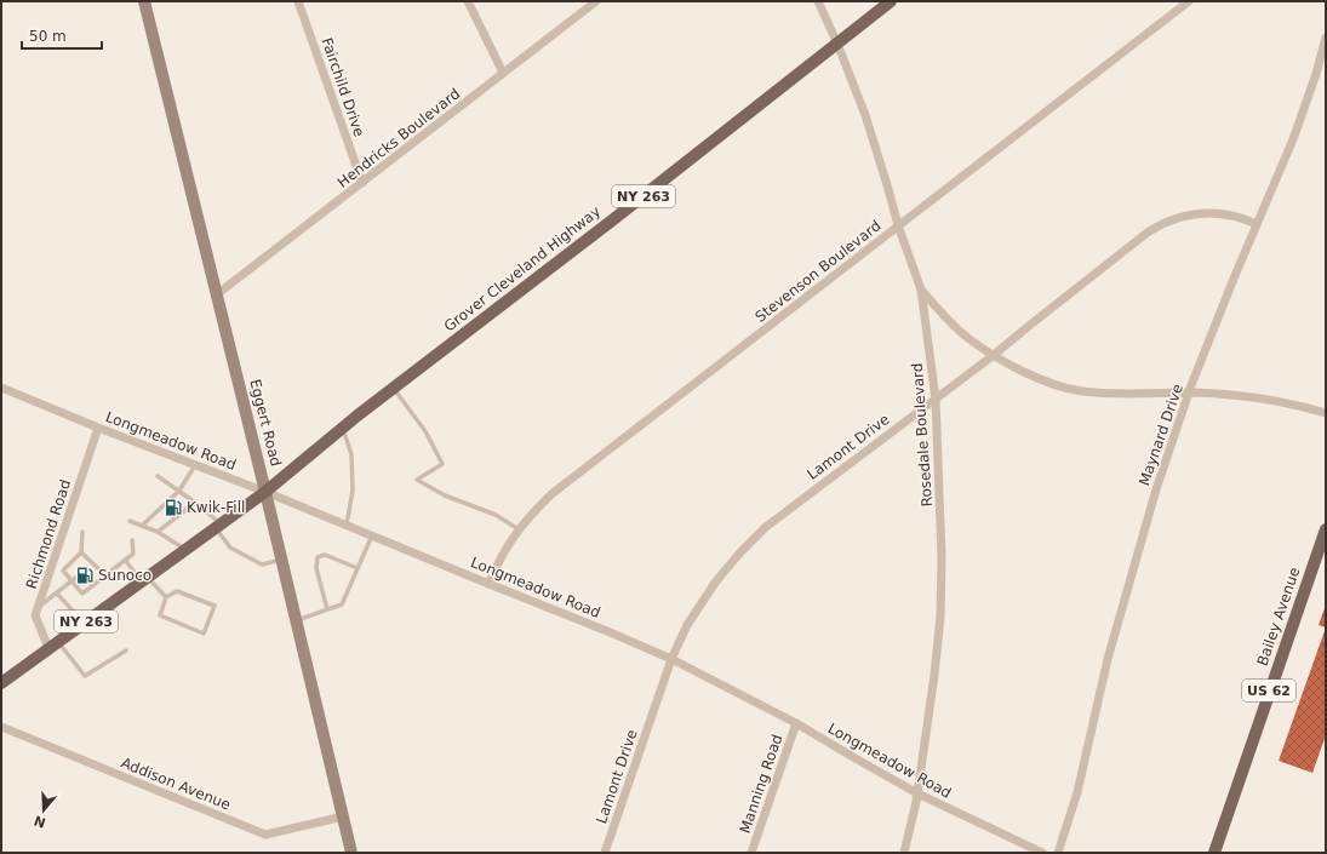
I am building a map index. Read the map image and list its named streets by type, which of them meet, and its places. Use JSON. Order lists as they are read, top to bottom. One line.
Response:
{"streets":{"main road":["NY 263","Grover Cleveland Highway","Bailey Avenue","US 62"],"street":["Fairchild Drive","Hendricks Boulevard","Stevenson Boulevard","Eggert Road","Rosedale Boulevard","Maynard Drive","Longmeadow Road","Lamont Drive","Richmond Road","Addison Avenue","Manning Road"]},"crossings":[["Fairchild Drive","Hendricks Boulevard"],["Hendricks Boulevard","Eggert Road"],["NY 263","Grover Cleveland Highway"],["NY 263","Eggert Road"],["NY 263","Longmeadow Road"],["NY 263","Richmond Road"],["Grover Cleveland Highway","Eggert Road"],["Grover Cleveland Highway","Rosedale Boulevard"],["Grover Cleveland Highway","Longmeadow Road"],["Stevenson Boulevard","Rosedale Boulevard"],["Stevenson Boulevard","Longmeadow Road"],["Eggert Road","Longmeadow Road"],["Eggert Road","Addison Avenue"],["Rosedale Boulevard","Longmeadow Road"],["Rosedale Boulevard","Lamont Drive"],["Maynard Drive","Lamont Drive"],["Longmeadow Road","Lamont Drive"],["Longmeadow Road","Richmond Road"],["Longmeadow Road","Manning Road"]],"places":{"fuel station":["Kwik-Fill","Sunoco"]},"scale_bar":"50 m","north":"bottom"}
